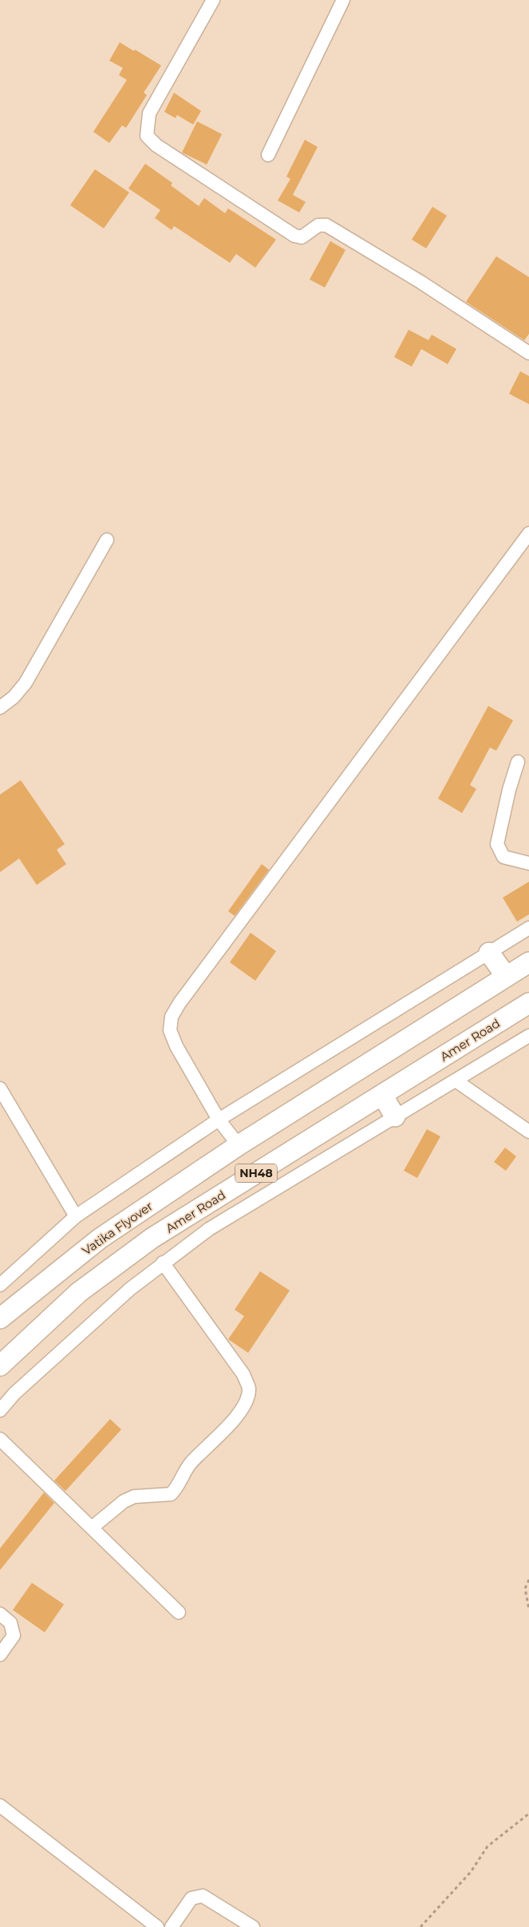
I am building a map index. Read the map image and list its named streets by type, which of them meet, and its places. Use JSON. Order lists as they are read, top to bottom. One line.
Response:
{"streets":{"highway":["Amer Road","NH48","Vatika Flyover"]},"crossings":[["NH48","Vatika Flyover"]]}
